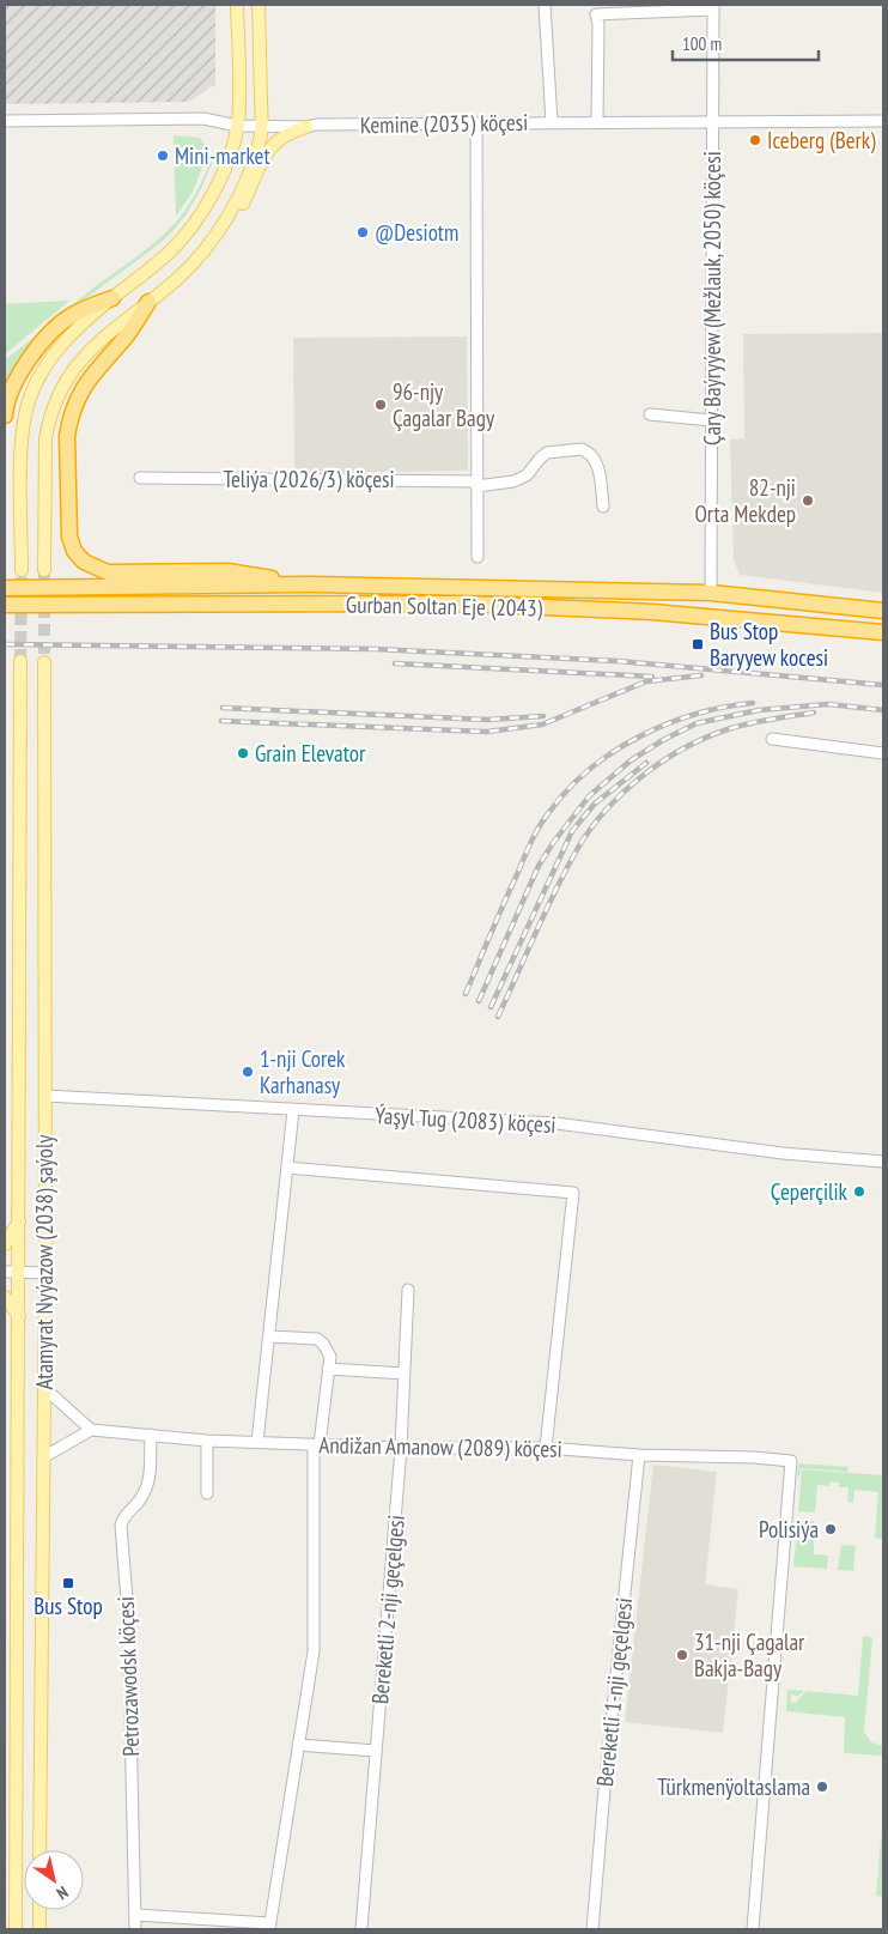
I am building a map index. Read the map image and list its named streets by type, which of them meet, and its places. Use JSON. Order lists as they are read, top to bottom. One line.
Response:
{"streets":{"highway":["Gurban Soltan Eje (2043)"],"main road":["Atamyrat Nyýazow (2038) şaýoly"],"street":["Kemine (2035) köçesi","Çary Baýryýew (Mežlauk, 2050) köçesi","Teliýa (2026/3) köçesi","Ýaşyl Tug (2083) köçesi","Andižan Amanow (2089) köçesi","Bereketli 2-nji geçelgesi","Petrozawodsk köçesi","Bereketli 1-nji geçelgesi"]},"crossings":[["Kemine (2035) köçesi","Çary Baýryýew (Mežlauk, 2050) köçesi"],["Çary Baýryýew (Mežlauk, 2050) köçesi","Gurban Soltan Eje (2043)"],["Ýaşyl Tug (2083) köçesi","Atamyrat Nyýazow (2038) şaýoly"],["Andižan Amanow (2089) köçesi","Bereketli 2-nji geçelgesi"],["Andižan Amanow (2089) köçesi","Petrozawodsk köçesi"],["Andižan Amanow (2089) köçesi","Bereketli 1-nji geçelgesi"]],"places":{"other":["Iceberg (Berk)","Mini-market","@Desiotm","96-njy Çagalar Bagy","82-nji Orta Mekdep","Grain Elevator","1-nji Corek Karhanasy","Çeperçilik","Polisiýa","31-nji Çagalar Bakja-Bagy","Türkmenÿoltaslama"],"transit":["Bus Stop Baryyew kocesi","Bus Stop"]},"scale_bar":"100 m","north":"bottom right"}
